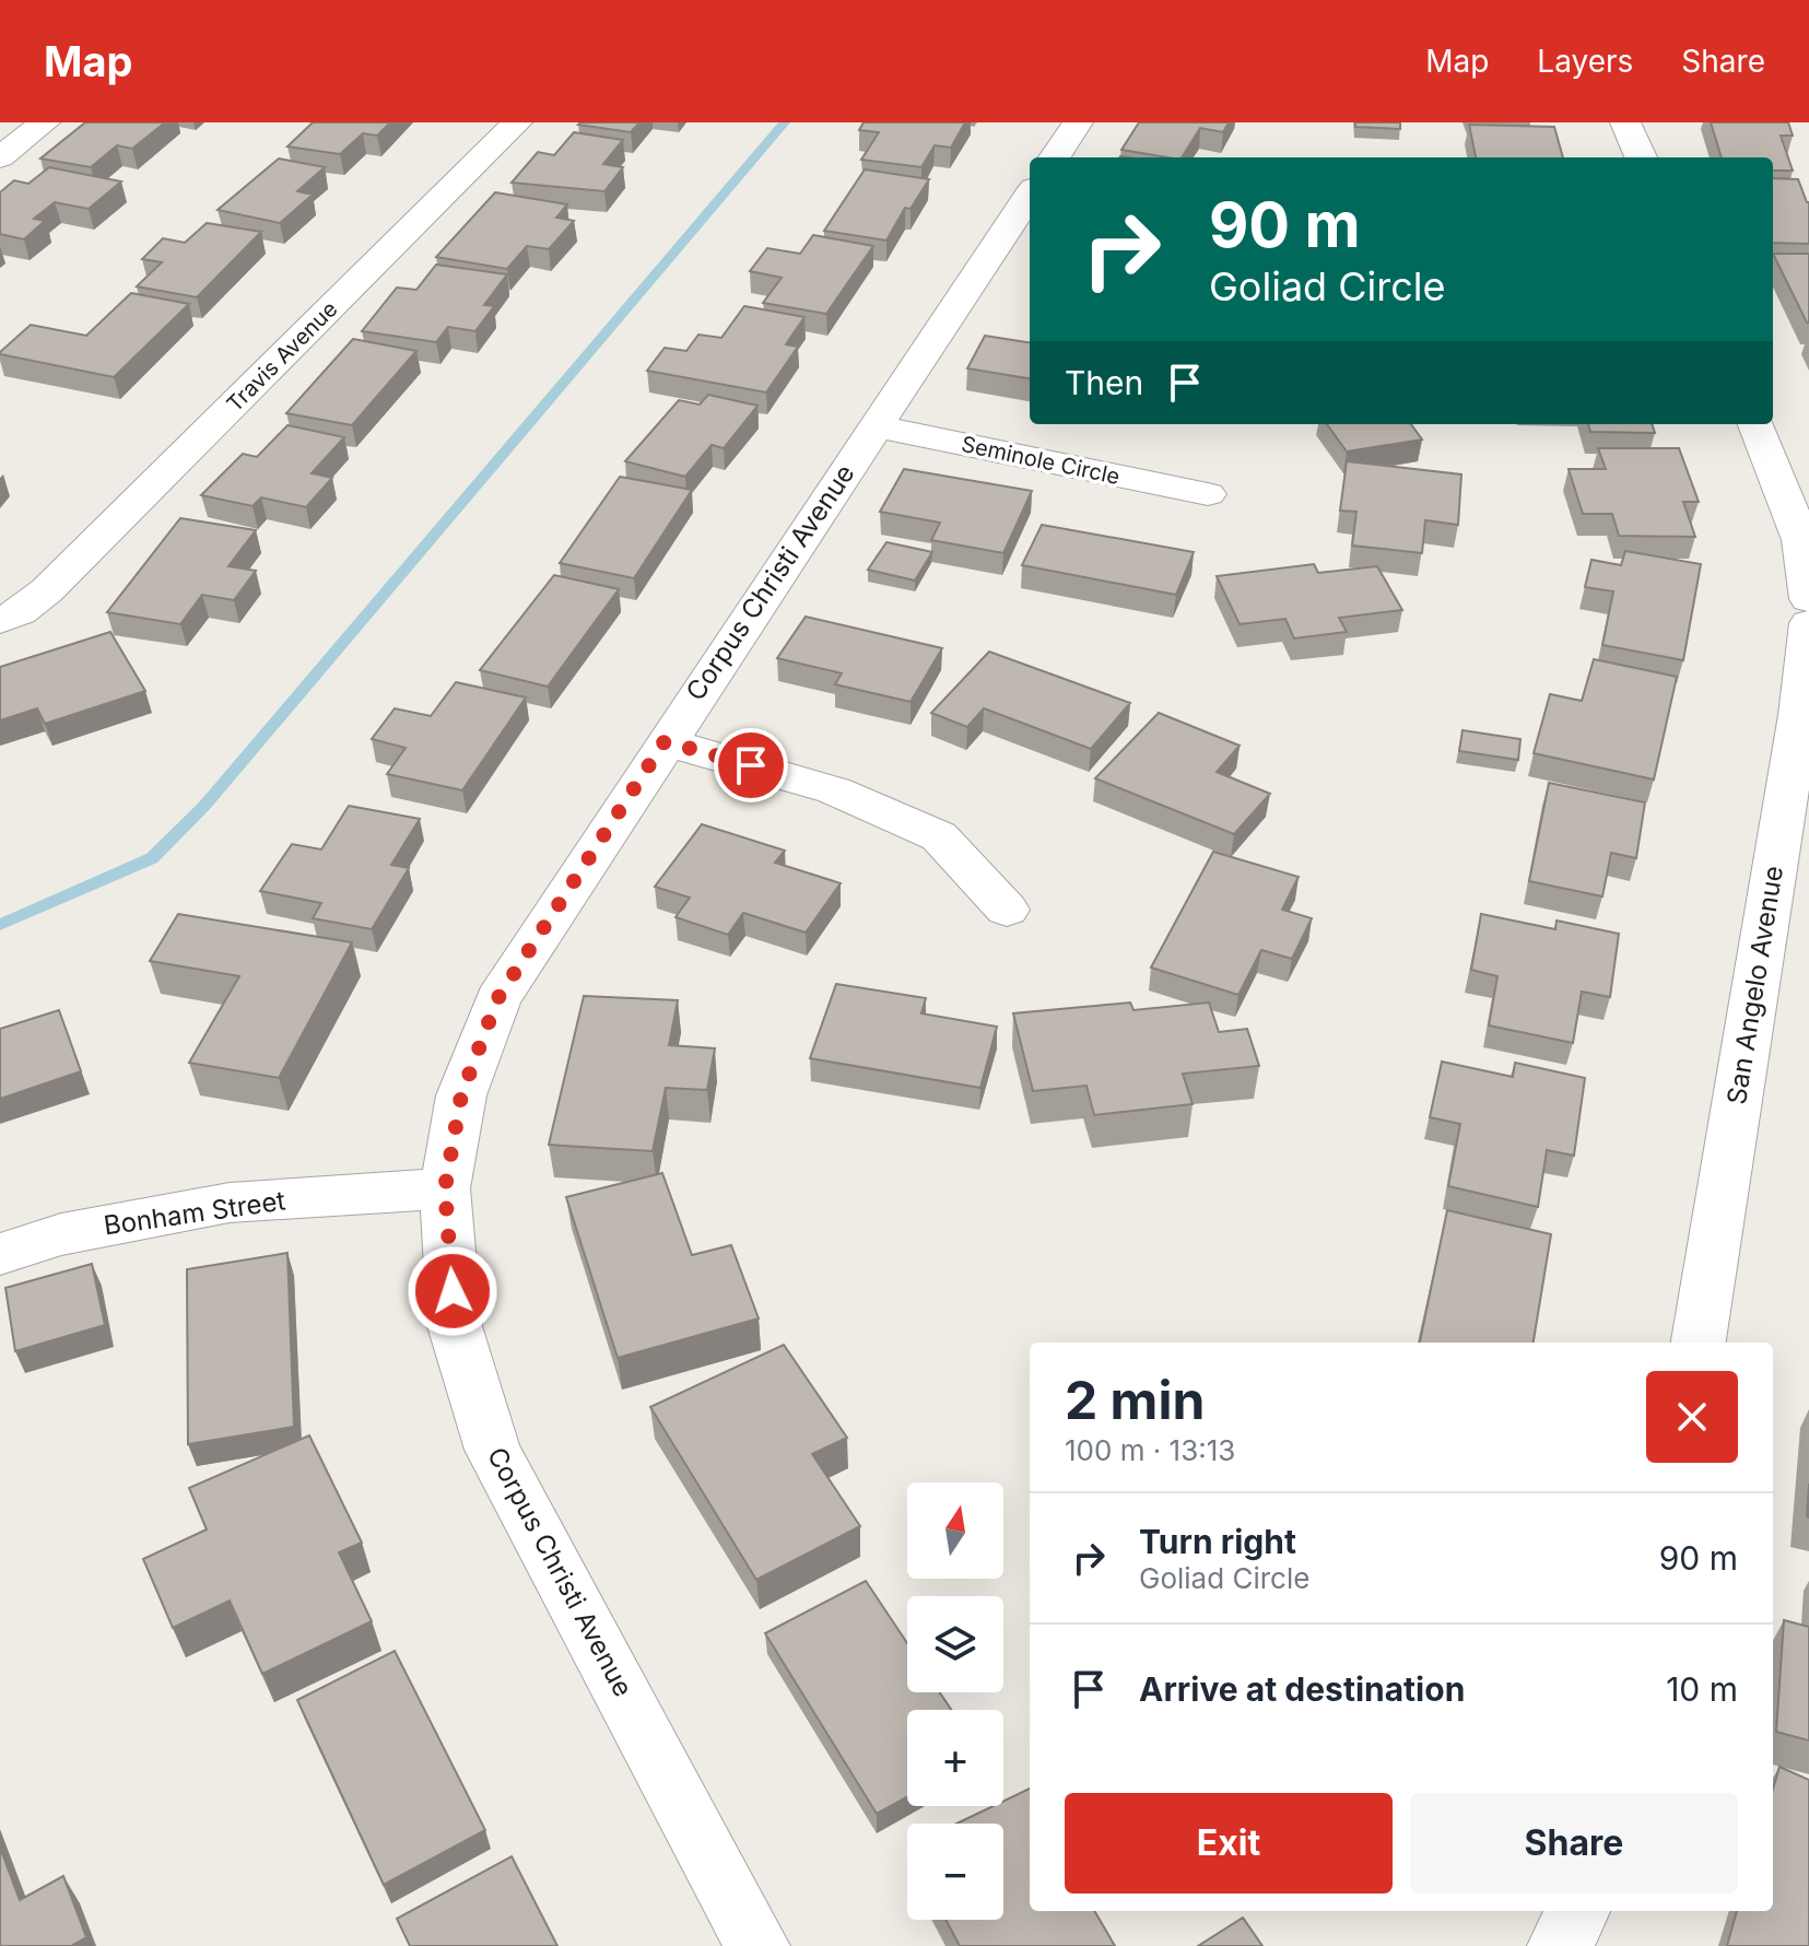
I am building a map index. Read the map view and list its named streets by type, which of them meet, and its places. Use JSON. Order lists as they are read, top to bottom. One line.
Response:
{"streets":{"street":["Travis Avenue","Seminole Circle","Corpus Christi Avenue","San Angelo Avenue","Bonham Street"]},"crossings":[["Seminole Circle","Corpus Christi Avenue"],["Corpus Christi Avenue","Bonham Street"]],"north":"top","page":{"header":"Map","nav":["Map","Layers","Share"],"turn":["90 m","Goliad Circle"],"then":"Then","heading":["2 min","100 m · 13:13"],"map_buttons":["+","−"],"list":[{"name":"Turn right","note":"Goliad Circle","value":"90 m"},{"name":"Arrive at destination","value":"10 m"}],"buttons":["Exit","Share"]}}
